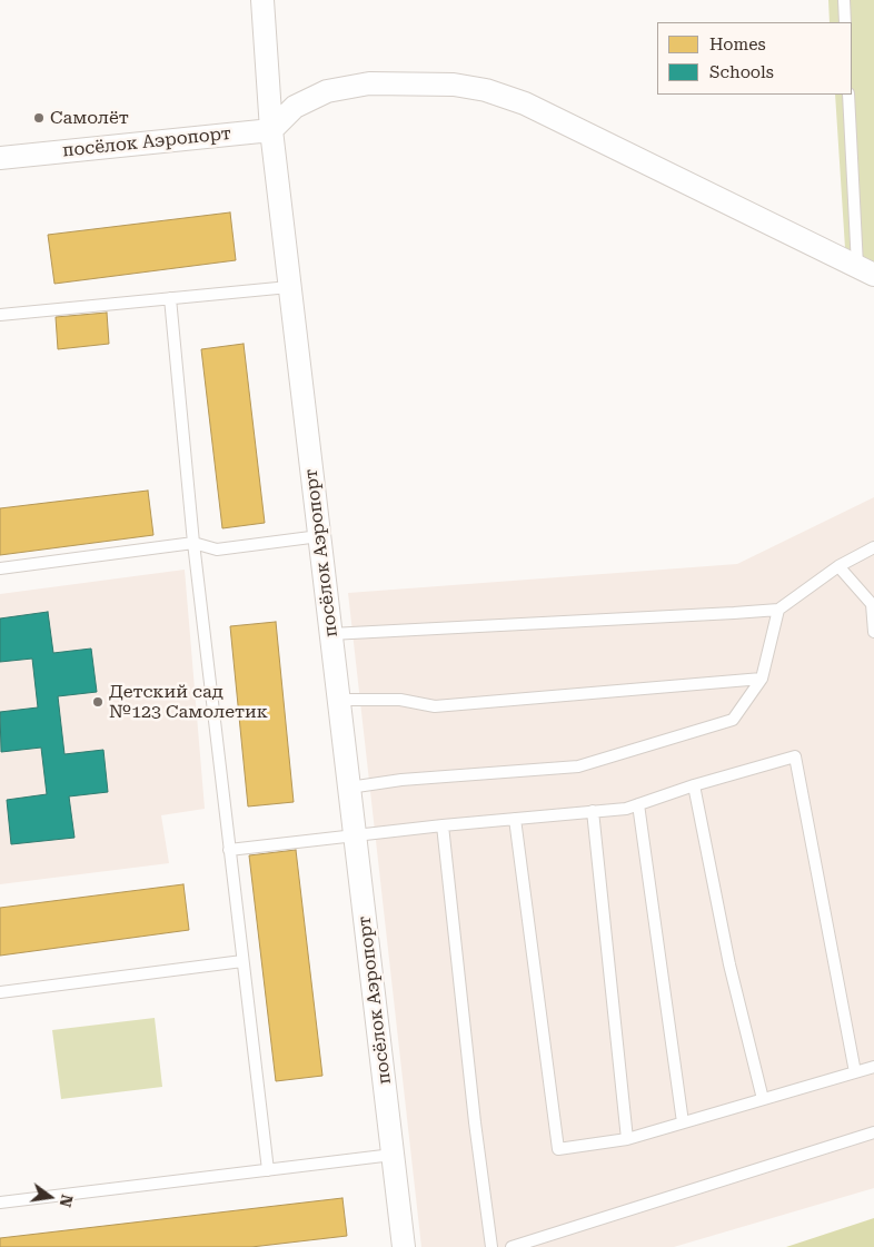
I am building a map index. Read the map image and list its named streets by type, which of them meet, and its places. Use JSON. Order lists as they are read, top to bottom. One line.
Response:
{"streets":{"street":["посёлок Аэропорт"]},"places":["Самолёт","Детский сад №123 Самолетик"],"legend":["Homes","Schools"],"north":"right"}
